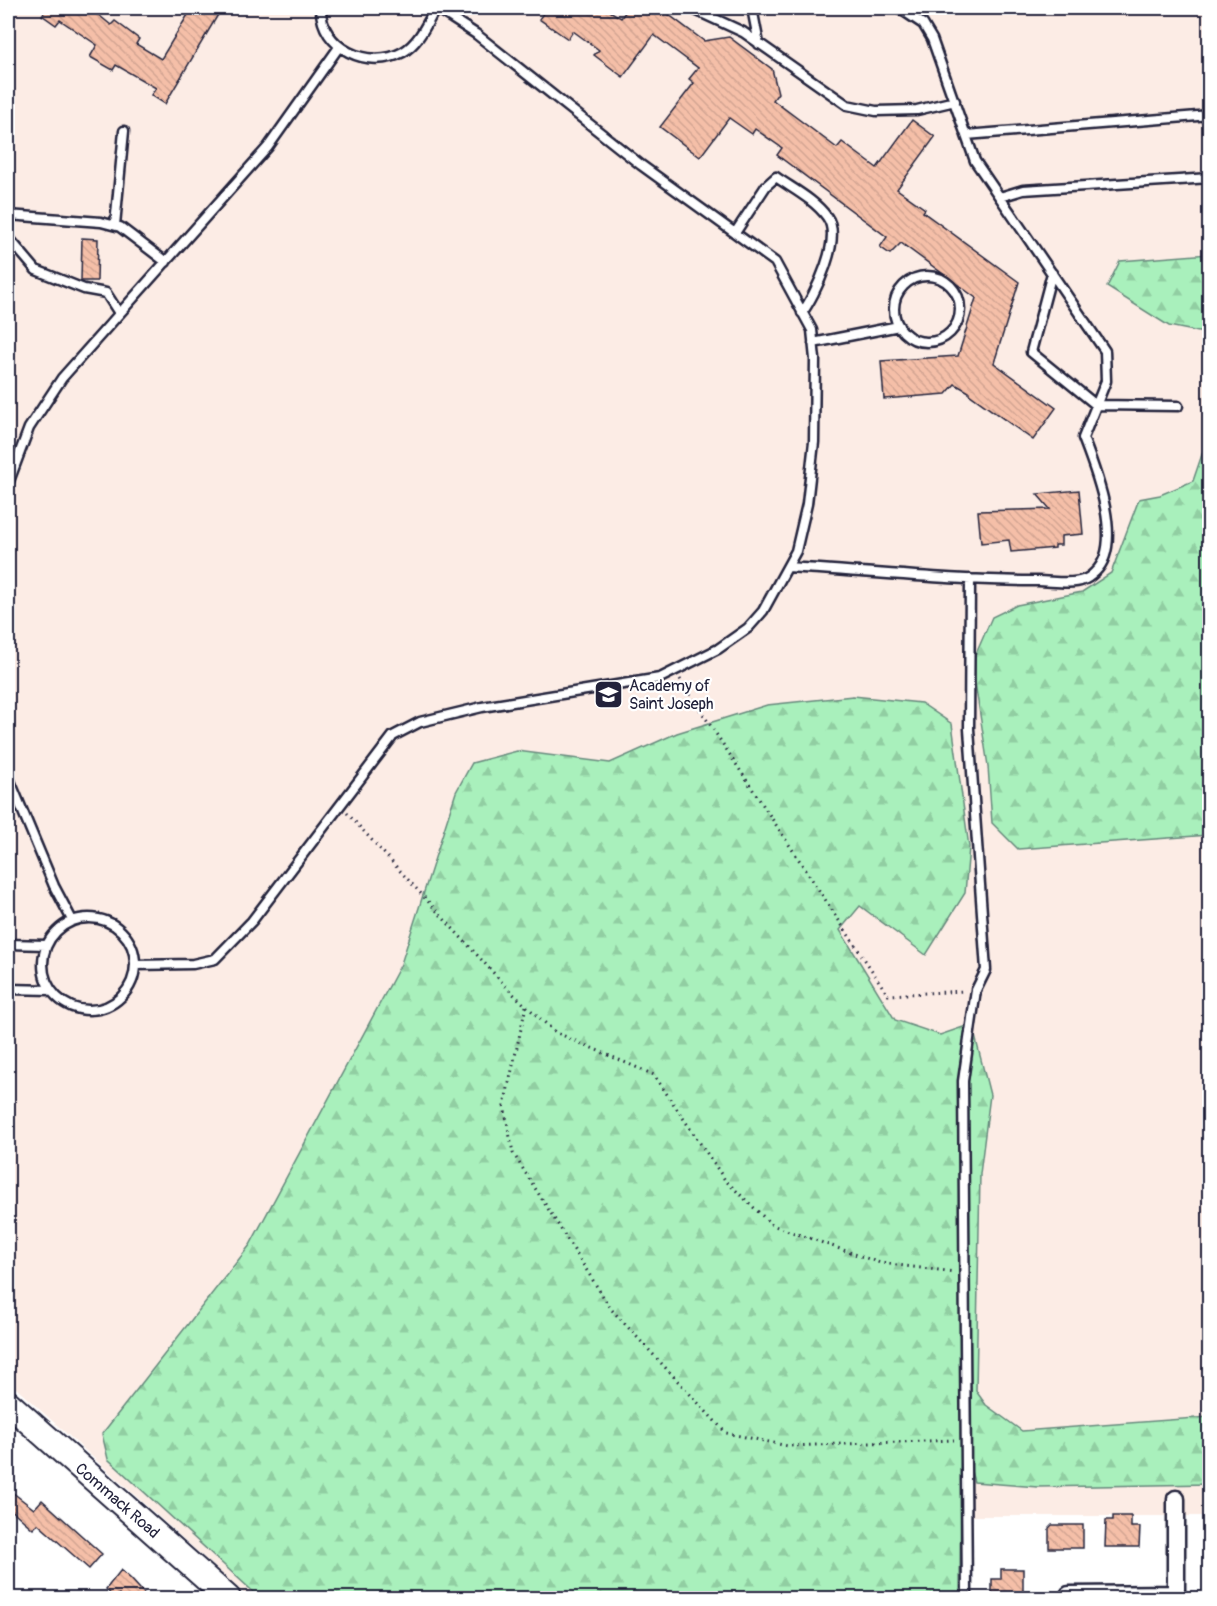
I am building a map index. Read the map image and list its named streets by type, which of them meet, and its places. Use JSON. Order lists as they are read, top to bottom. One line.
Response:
{"streets":{"street":["Commack Road"]},"places":{"school or university":["Academy of Saint Joseph"]}}
